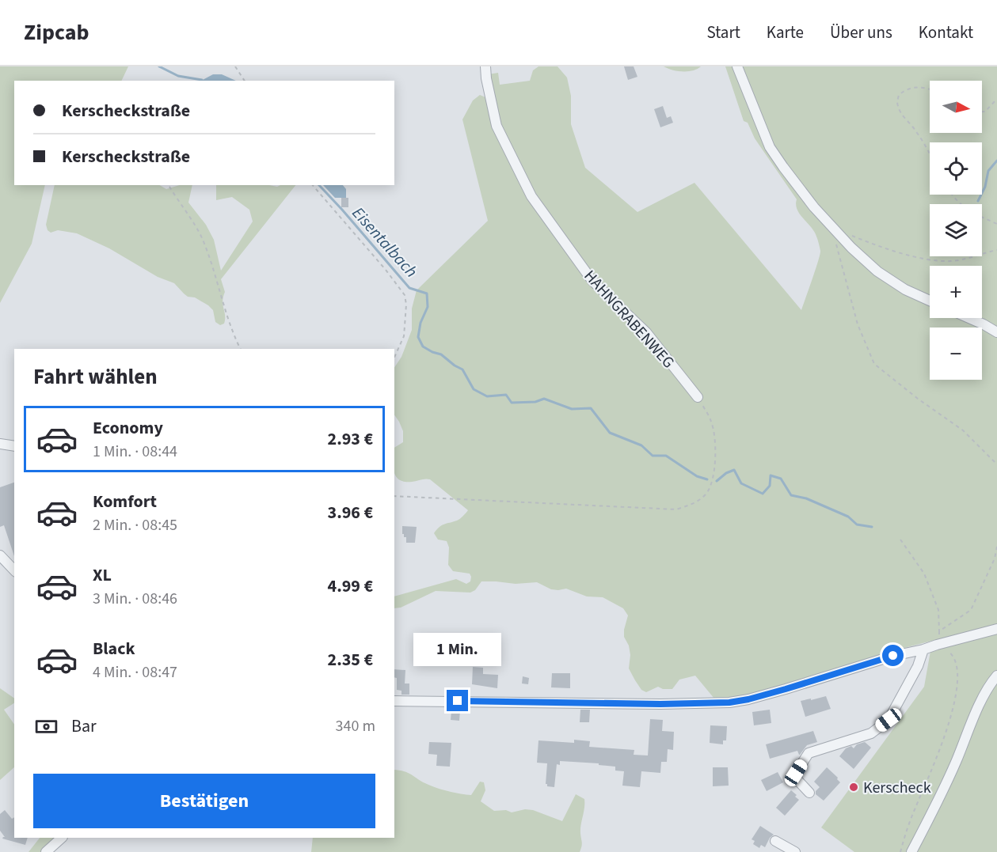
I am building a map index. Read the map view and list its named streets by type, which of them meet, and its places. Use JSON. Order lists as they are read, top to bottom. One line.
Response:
{"streets":{"street":["HAHNGRABENWEG"]},"water":["Eisentalbach"],"places":["Kerscheck"],"north":"right","page":{"header":"Zipcab","nav":["Start","Karte","Über uns","Kontakt"],"map_buttons":["+","−"],"banner":["Kerscheckstraße","Kerscheckstraße"],"heading":"Fahrt wählen","list":[{"name":"Economy","note":"1 Min. · 08:44","value":"2.93 €"},{"name":"Komfort","note":"2 Min. · 08:45","value":"3.96 €"},{"name":"XL","note":"3 Min. · 08:46","value":"4.99 €"},{"name":"Black","note":"4 Min. · 08:47","value":"2.35 €"}],"bubble":"1 Min.","pay":["Bar","340 m"],"buttons":"Bestätigen"}}
